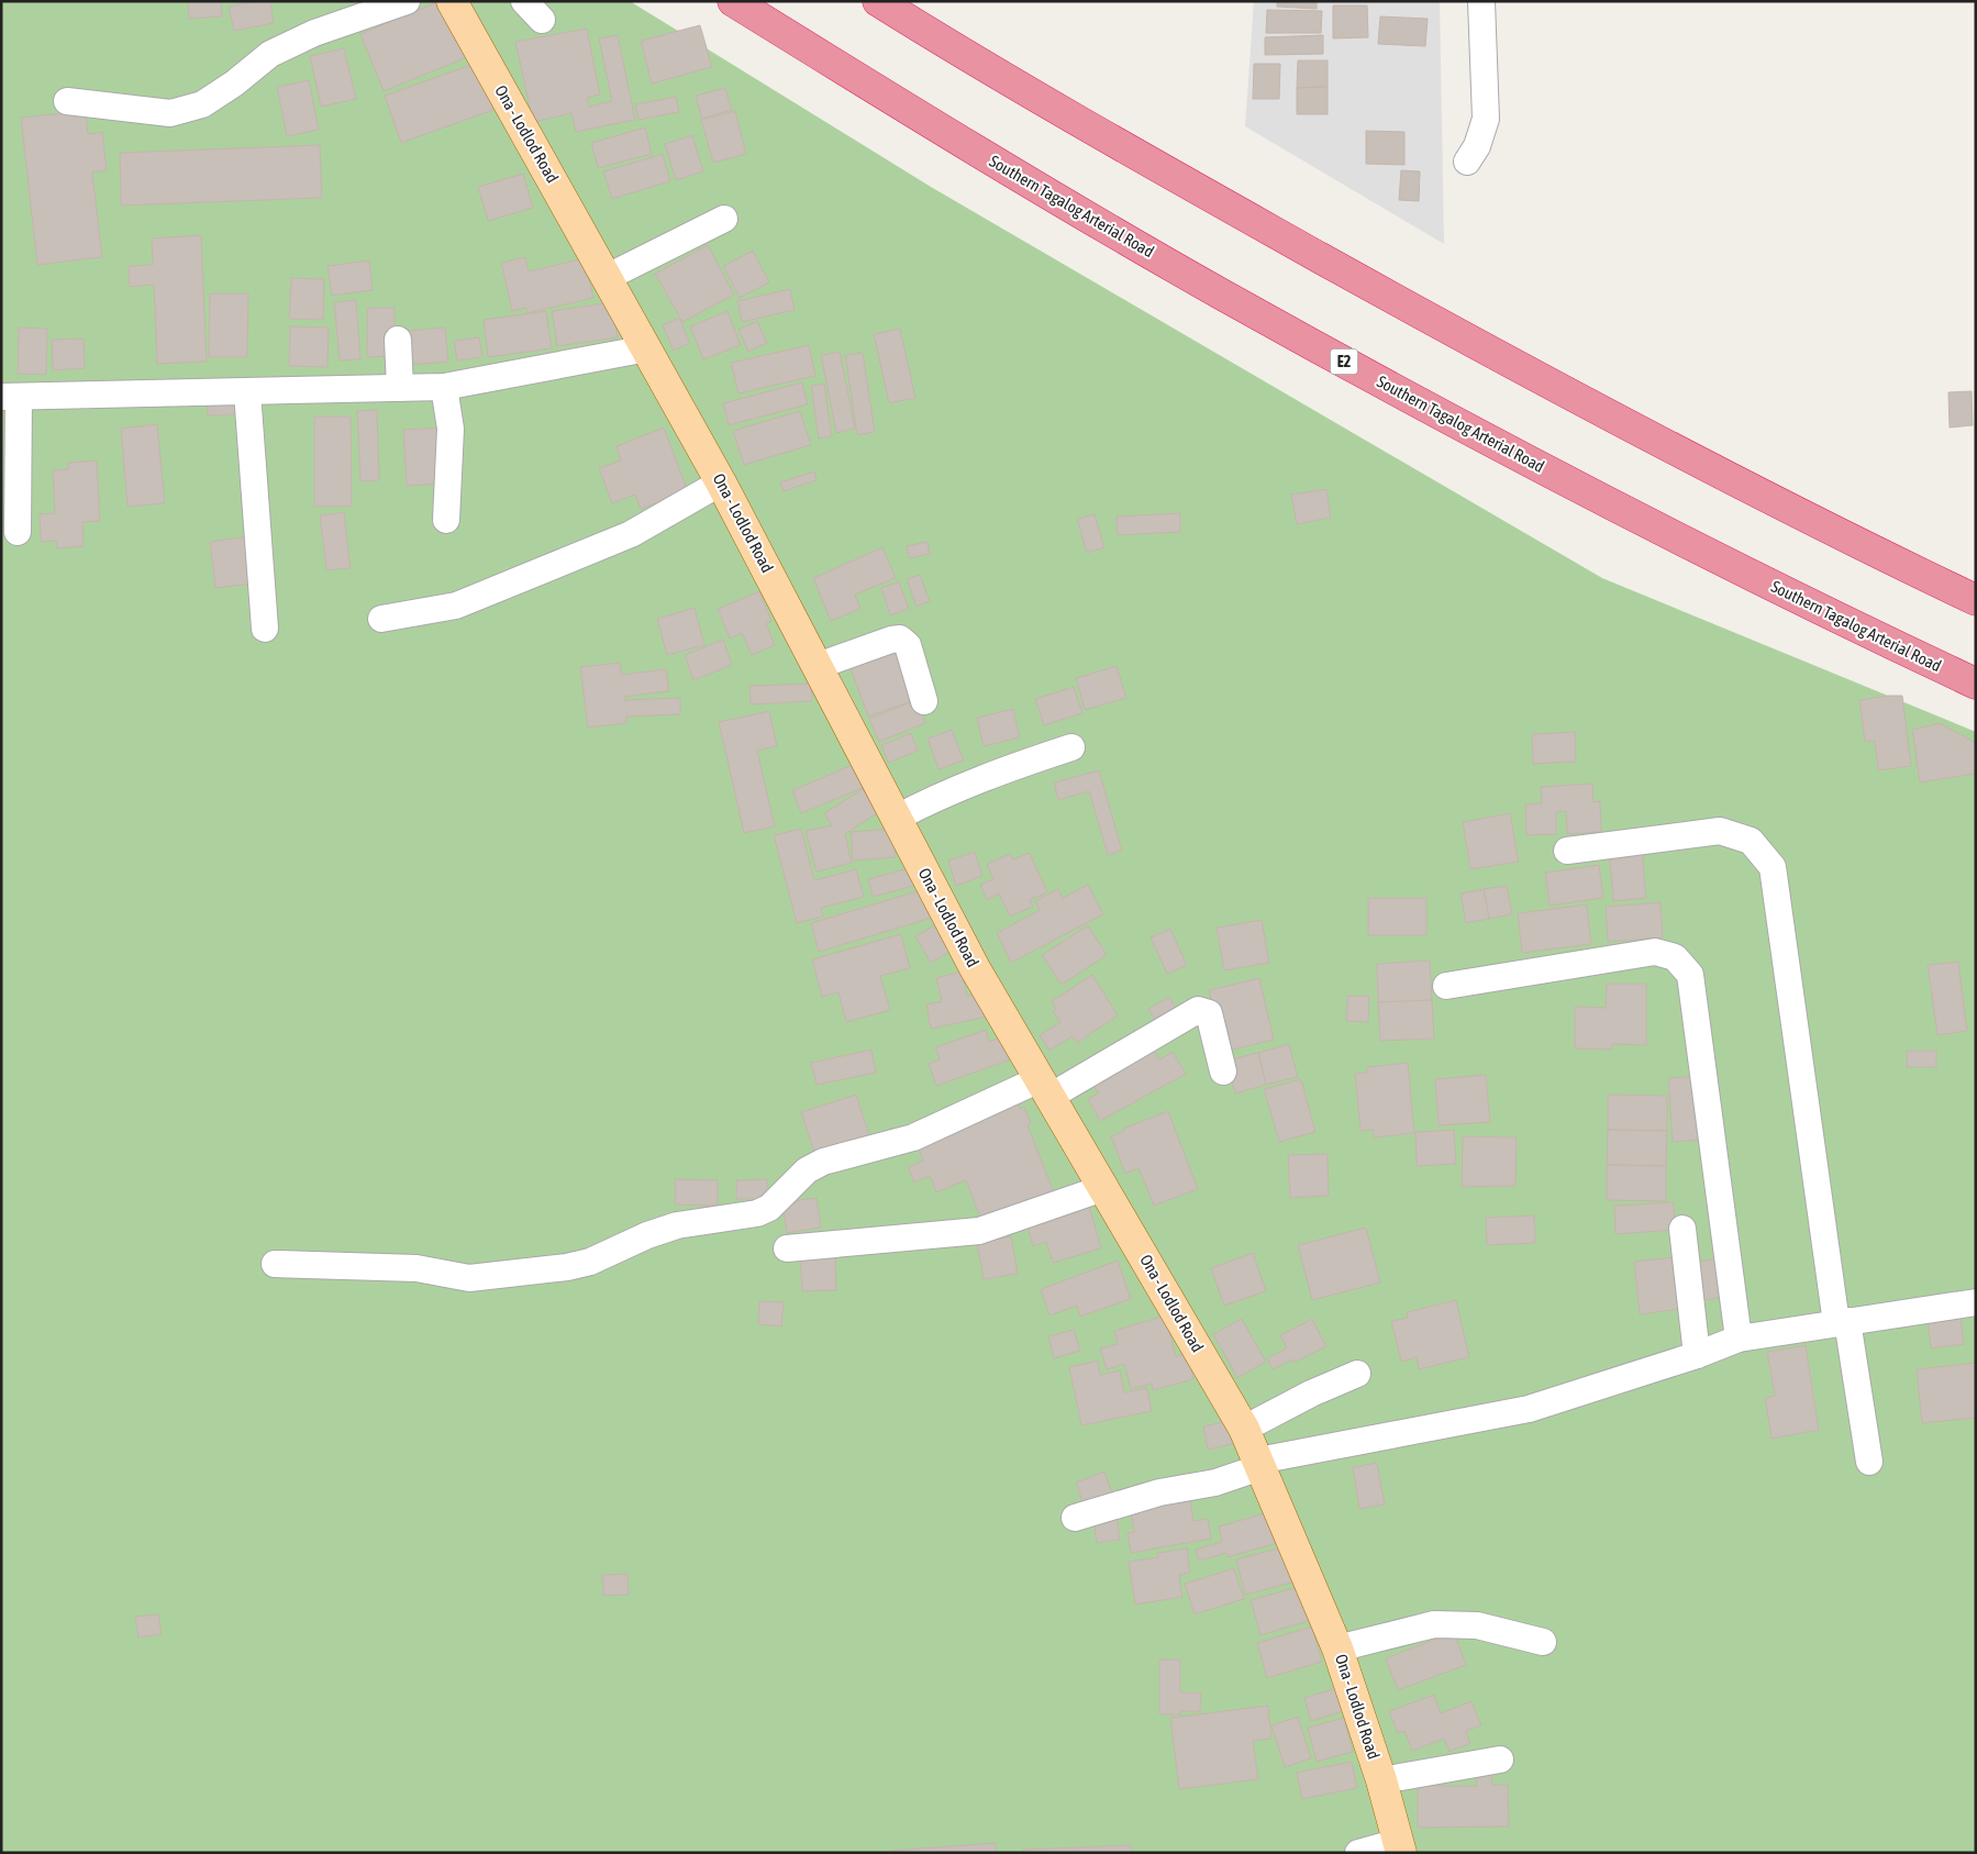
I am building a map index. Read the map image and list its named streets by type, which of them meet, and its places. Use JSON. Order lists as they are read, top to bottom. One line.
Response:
{"streets":{"highway":["Southern Tagalog Arterial Road","E2"],"main road":["Ona - Lodlod Road"]}}
